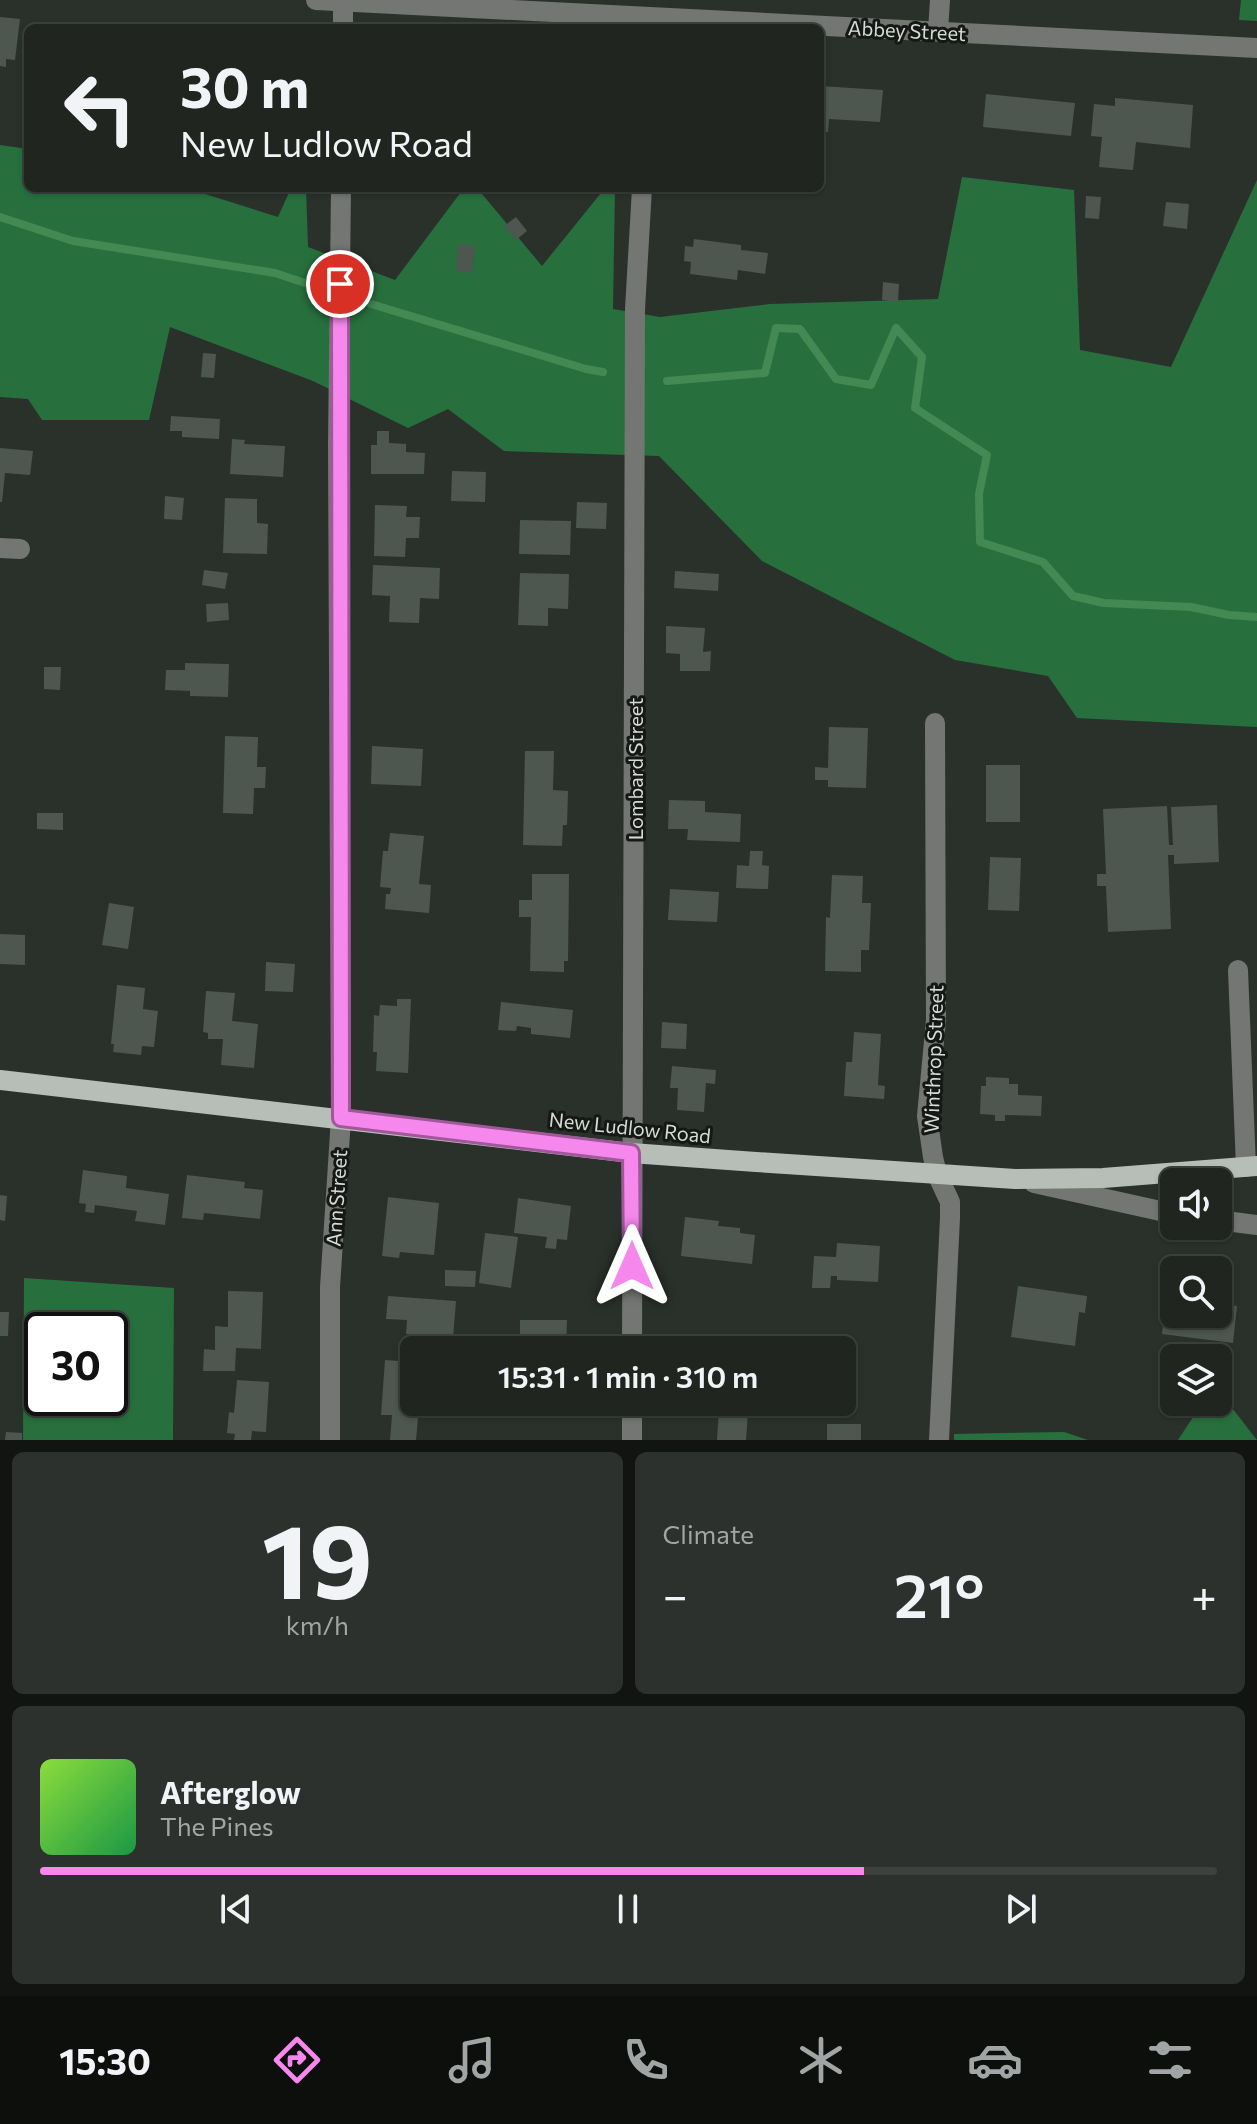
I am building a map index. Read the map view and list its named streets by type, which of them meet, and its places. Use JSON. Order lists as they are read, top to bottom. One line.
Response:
{"streets":{"main road":["New Ludlow Road"],"street":["Abbey Street","Lombard Street","Winthrop Street","Ann Street"]},"crossings":[["Lombard Street","New Ludlow Road"],["Winthrop Street","New Ludlow Road"],["New Ludlow Road","Ann Street"]],"page":{"turn":["30 m","New Ludlow Road"],"limit":"30","trip":"15:31 · 1 min · 310 m","tile":[["19","km/h"],"Climate"],"heat":["−","21°","+"],"song":["Afterglow","The Pines"],"tabs":"15:30"}}
